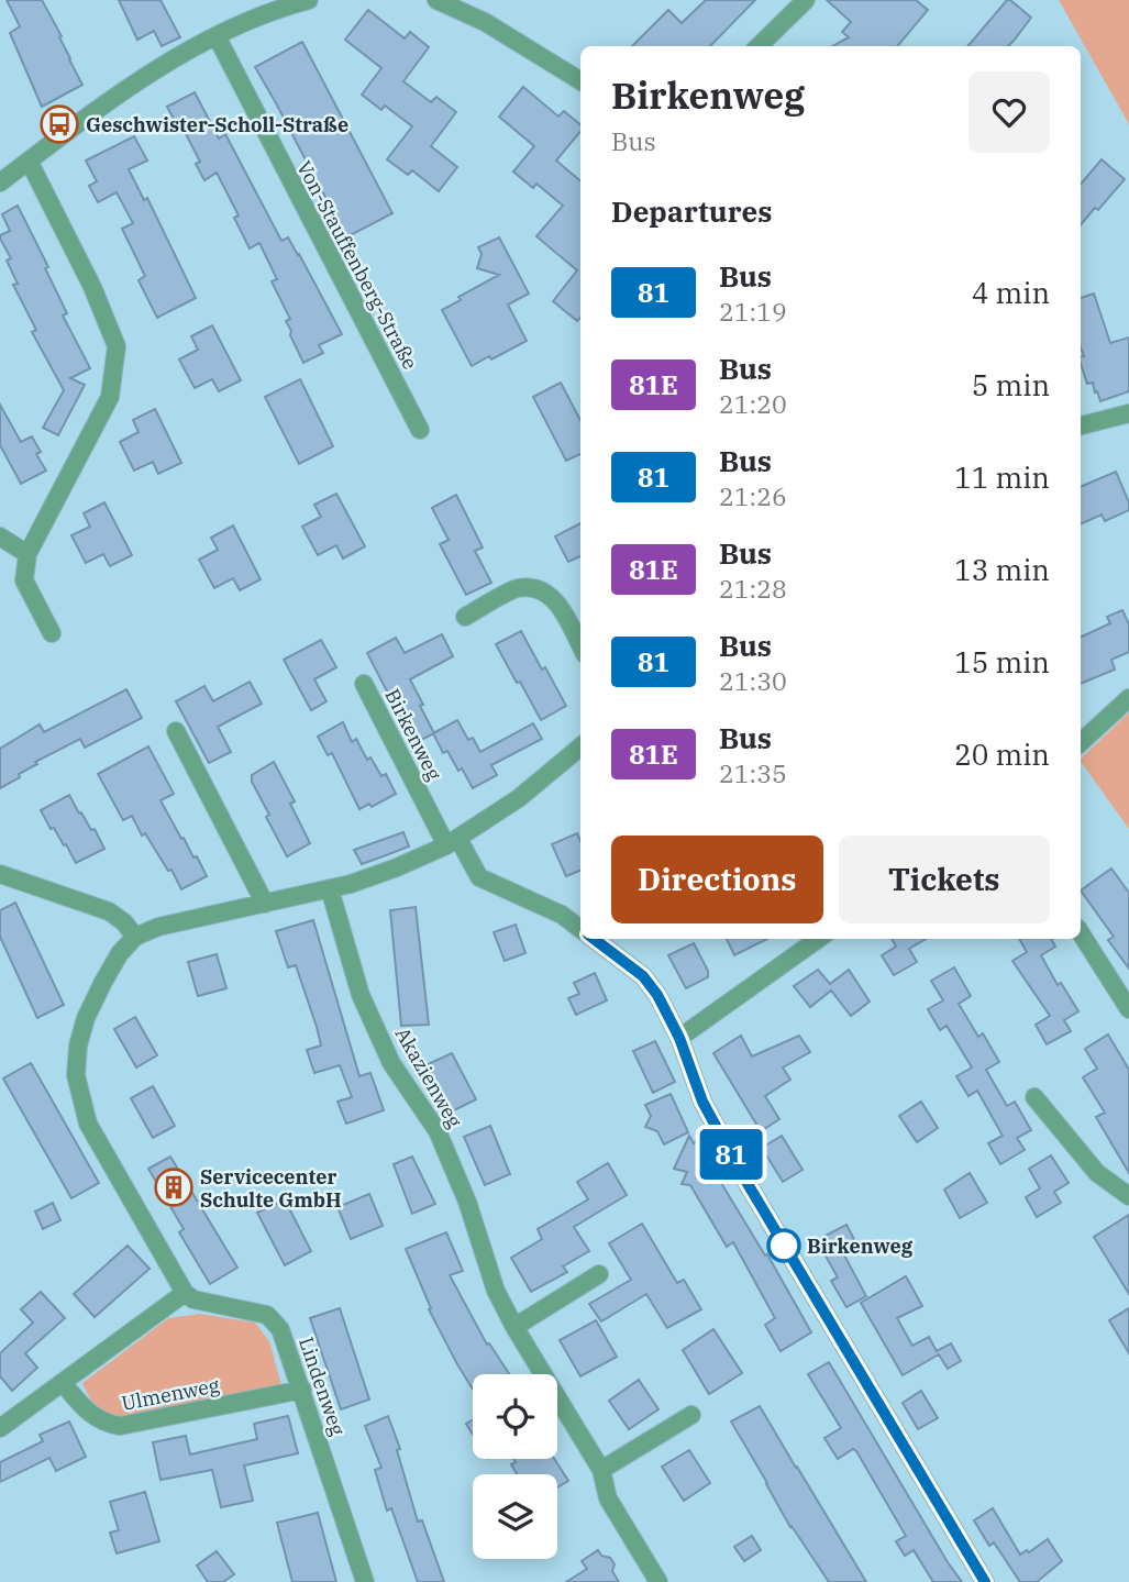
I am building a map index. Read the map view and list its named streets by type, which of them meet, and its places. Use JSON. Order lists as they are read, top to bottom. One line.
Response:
{"streets":{"street":["Von-Stauffenberg-Straße","Birkenweg","Akazienweg","Lindenweg","Ulmenweg"]},"crossings":[["Lindenweg","Ulmenweg"]],"places":{"bus stop":["Geschwister-Scholl-Straße"],"building":["Servicecenter Schulte GmbH"],"other":["Birkenweg"]},"lines":["bus line 81"],"page":{"on_map":"81","heading":[["Birkenweg","Bus"],"Departures"],"list":[{"mark":"81","name":"Bus","note":"21:19","value":"4 min"},{"mark":"81E","name":"Bus","note":"21:20","value":"5 min"},{"mark":"81","name":"Bus","note":"21:26","value":"11 min"},{"mark":"81E","name":"Bus","note":"21:28","value":"13 min"},{"mark":"81","name":"Bus","note":"21:30","value":"15 min"},{"mark":"81E","name":"Bus","note":"21:35","value":"20 min"}],"buttons":["Directions","Tickets"]}}
